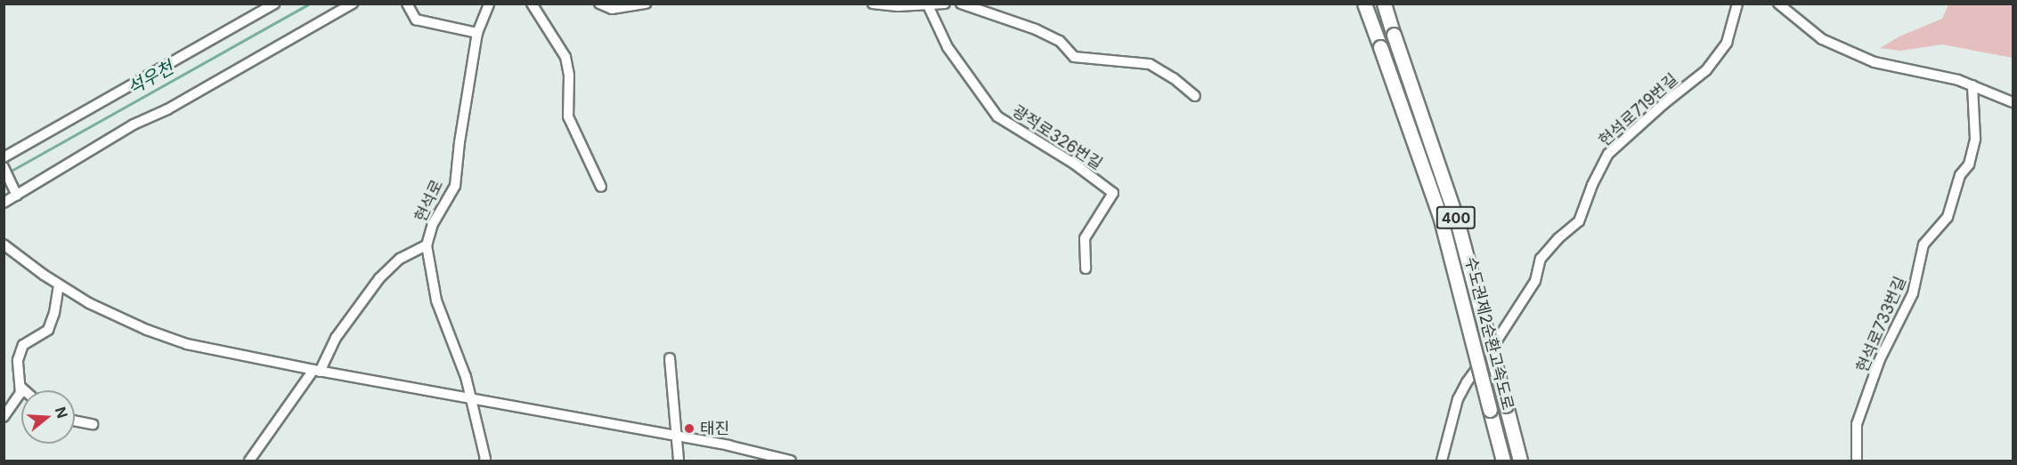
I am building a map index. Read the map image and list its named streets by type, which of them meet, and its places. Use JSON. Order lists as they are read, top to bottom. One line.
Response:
{"streets":{"highway":["400","수도권제2순환고속도로"],"street":["현석로719번길","광적로326번길","현석로","현석로733번길"]},"water":["석우천"],"places":["태진"],"north":"right"}
